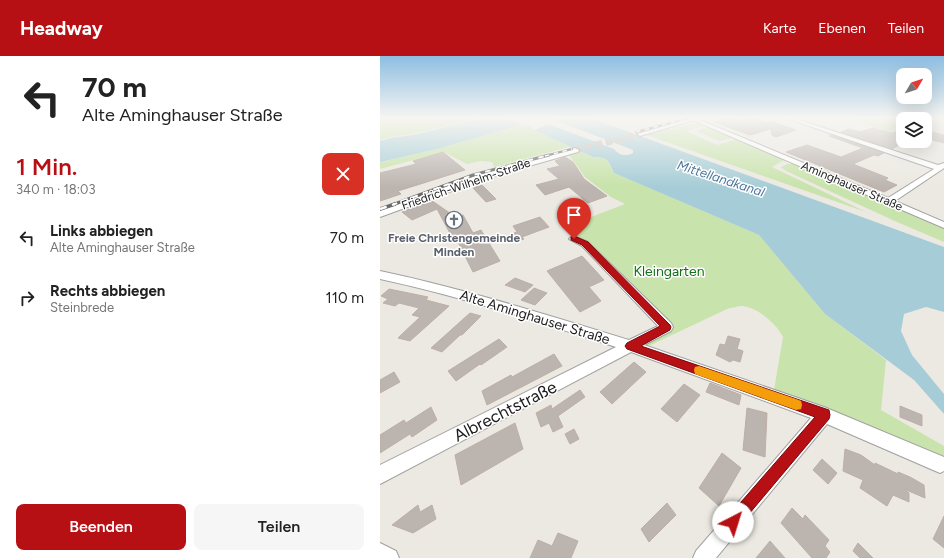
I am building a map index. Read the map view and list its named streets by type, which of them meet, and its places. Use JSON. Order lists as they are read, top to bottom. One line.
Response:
{"streets":{"street":["Friedrich-Wilhelm-Straße","Aminghauser Straße","Alte Aminghauser Straße","Albrechtstraße"]},"crossings":[["Alte Aminghauser Straße","Albrechtstraße"]],"water":["Mittellandkanal"],"parks":["Kleingarten"],"places":{"church":["Freie Christengemeinde Minden"]},"north":"top right","page":{"header":"Headway","nav":["Karte","Ebenen","Teilen"],"turn":["70 m","Alte Aminghauser Straße"],"heading":["1 Min.","340 m · 18:03"],"list":[{"name":"Links abbiegen","note":"Alte Aminghauser Straße","value":"70 m"},{"name":"Rechts abbiegen","note":"Steinbrede","value":"110 m"}],"buttons":["Beenden","Teilen"]}}
